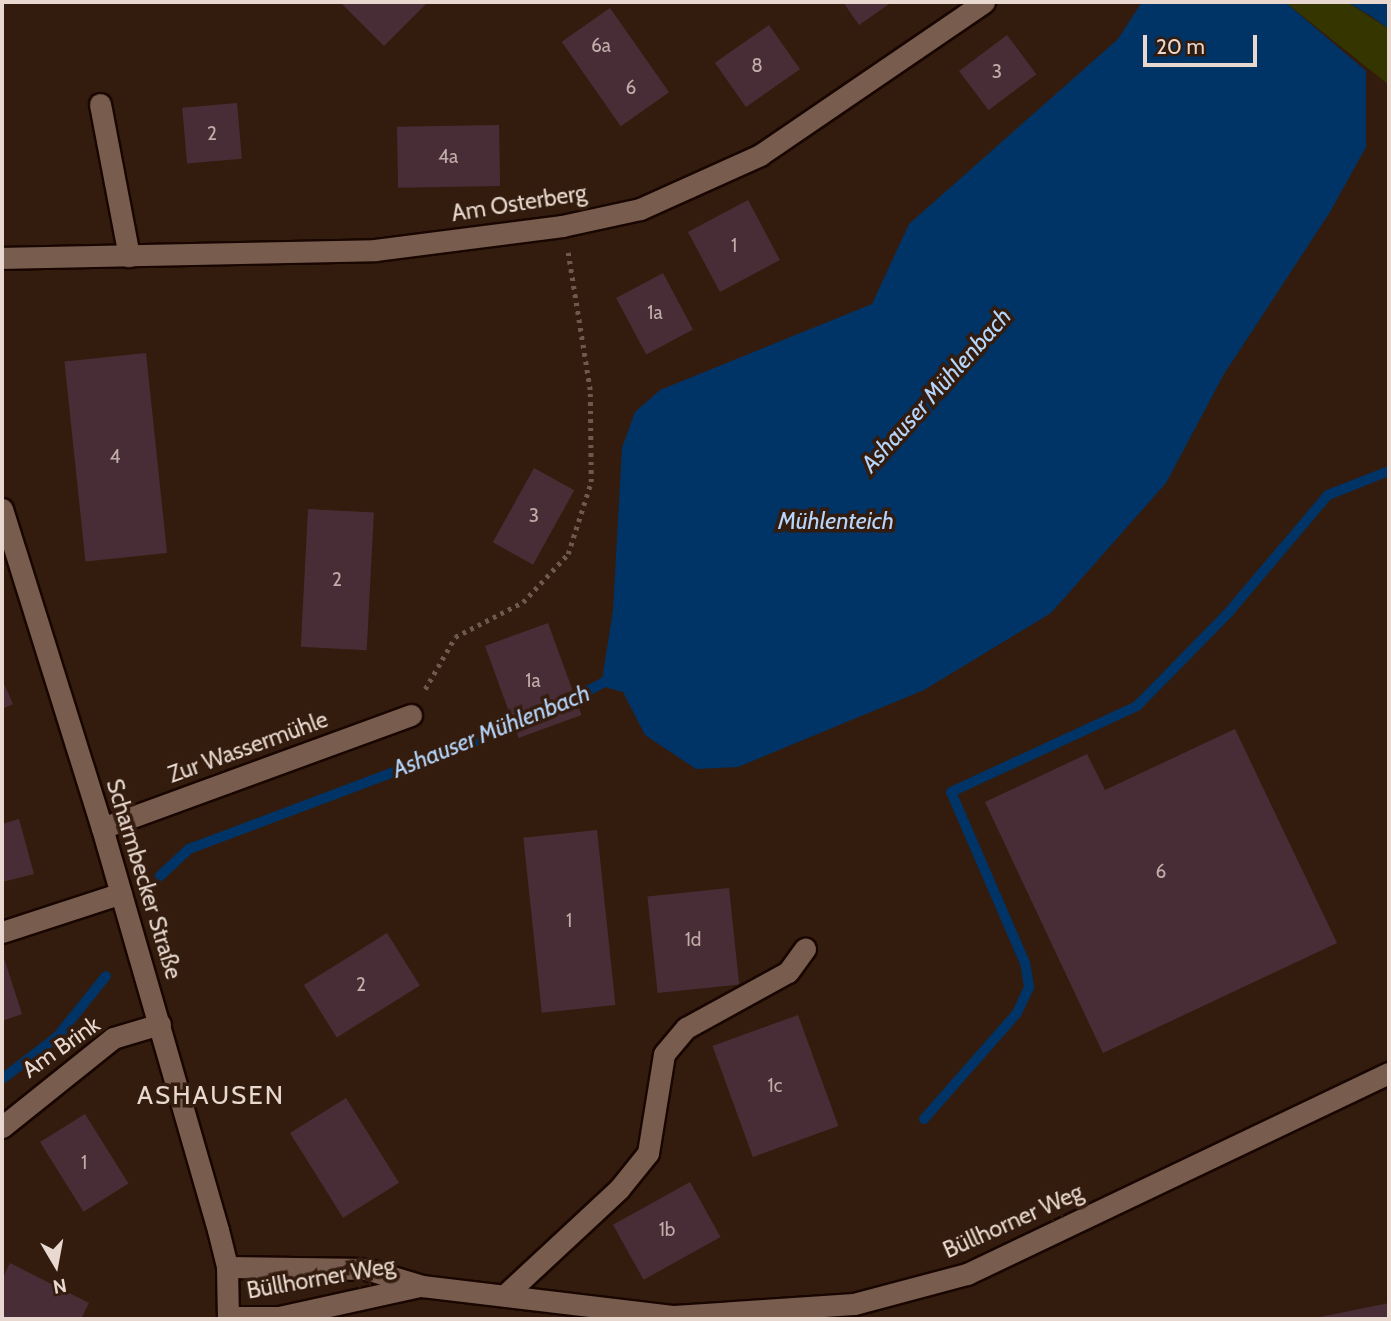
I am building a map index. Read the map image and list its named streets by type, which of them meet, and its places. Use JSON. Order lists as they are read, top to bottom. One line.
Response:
{"streets":{"street":["Am Osterberg","Zur Wassermühle","Scharmbecker Straße","Am Brink","Büllhorner Weg"]},"crossings":[["Zur Wassermühle","Scharmbecker Straße"],["Scharmbecker Straße","Am Brink"],["Scharmbecker Straße","Büllhorner Weg"]],"districts":["ASHAUSEN"],"water":["Ashauser Mühlenbach","Mühlenteich"],"house_numbers":["6a","8","3","6","2","4a","1","1a","4","3","2","1a","6","1","1d","2","1c","1","1b"],"scale_bar":"20 m","north":"bottom"}
